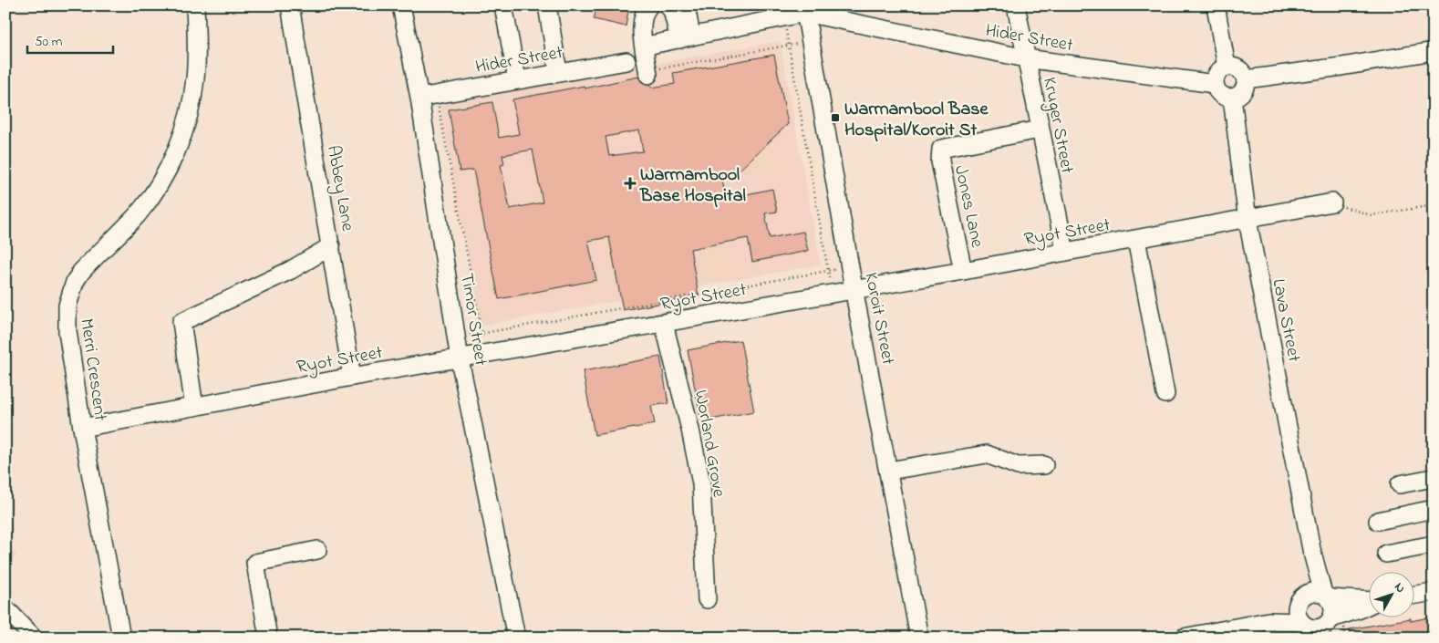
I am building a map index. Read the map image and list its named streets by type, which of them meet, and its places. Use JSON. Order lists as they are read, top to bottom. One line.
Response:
{"streets":{"street":["Hider Street","Kruger Street","Abbey Lane","Jones Lane","Ryot Street","Koroit Street","Timor Street","Lava Street","Merri Crescent","Worland Grove"]},"crossings":[["Hider Street","Kruger Street"],["Hider Street","Koroit Street"],["Hider Street","Timor Street"],["Hider Street","Lava Street"],["Kruger Street","Jones Lane"],["Kruger Street","Ryot Street"],["Abbey Lane","Ryot Street"],["Jones Lane","Ryot Street"],["Ryot Street","Koroit Street"],["Ryot Street","Timor Street"],["Ryot Street","Lava Street"],["Ryot Street","Merri Crescent"],["Ryot Street","Worland Grove"]],"places":{"transit":["Warrnambool Base Hospital/Koroit St"],"health":["Warrnambool Base Hospital"]},"scale_bar":"50 m","north":"top right"}
